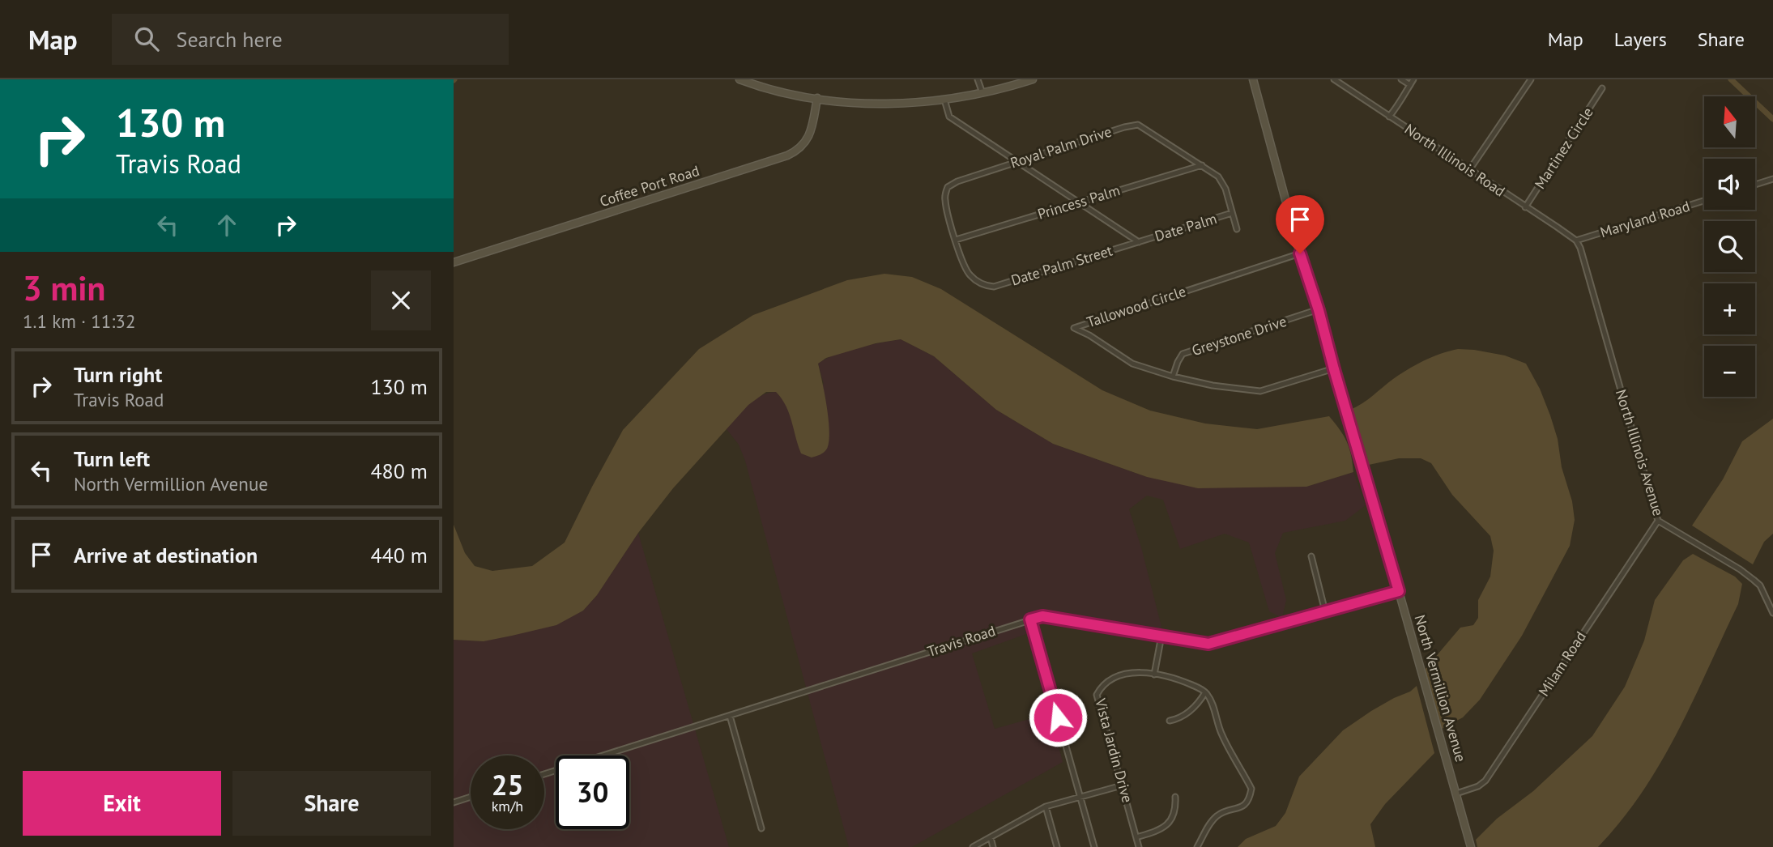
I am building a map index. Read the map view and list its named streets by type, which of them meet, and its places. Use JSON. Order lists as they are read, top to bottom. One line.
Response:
{"streets":{"street":["Royal Palm Drive","Martinez Circle","North Illinois Road","Coffee Port Road","Princess Palm","Maryland Road","Date Palm","Date Palm Street","Tallowood Circle","Greystone Drive","North Illinois Avenue","Travis Road","Milam Road","North Vermillion Avenue","Vista Jardin Drive"]},"crossings":[["Royal Palm Drive","Princess Palm"],["Royal Palm Drive","Date Palm"],["Royal Palm Drive","Date Palm Street"],["Martinez Circle","North Illinois Road"],["North Illinois Road","Maryland Road"],["North Illinois Road","North Illinois Avenue"],["Maryland Road","North Illinois Avenue"],["Date Palm","Date Palm Street"],["Tallowood Circle","Greystone Drive"],["Tallowood Circle","North Vermillion Avenue"],["Greystone Drive","North Vermillion Avenue"],["North Illinois Avenue","Milam Road"],["Travis Road","North Vermillion Avenue"],["Milam Road","North Vermillion Avenue"]],"north":"top","page":{"header":"Map","search":"Search here","nav":["Map","Layers","Share"],"turn":["130 m","Travis Road"],"map_buttons":["+","−"],"heading":["3 min","1.1 km · 11:32"],"list":[{"name":"Turn right","note":"Travis Road","value":"130 m"},{"name":"Turn left","note":"North Vermillion Avenue","value":"480 m"},{"name":"Arrive at destination","value":"440 m"}],"speed":"25 km/h","limit":"30","buttons":["Exit","Share"]}}
